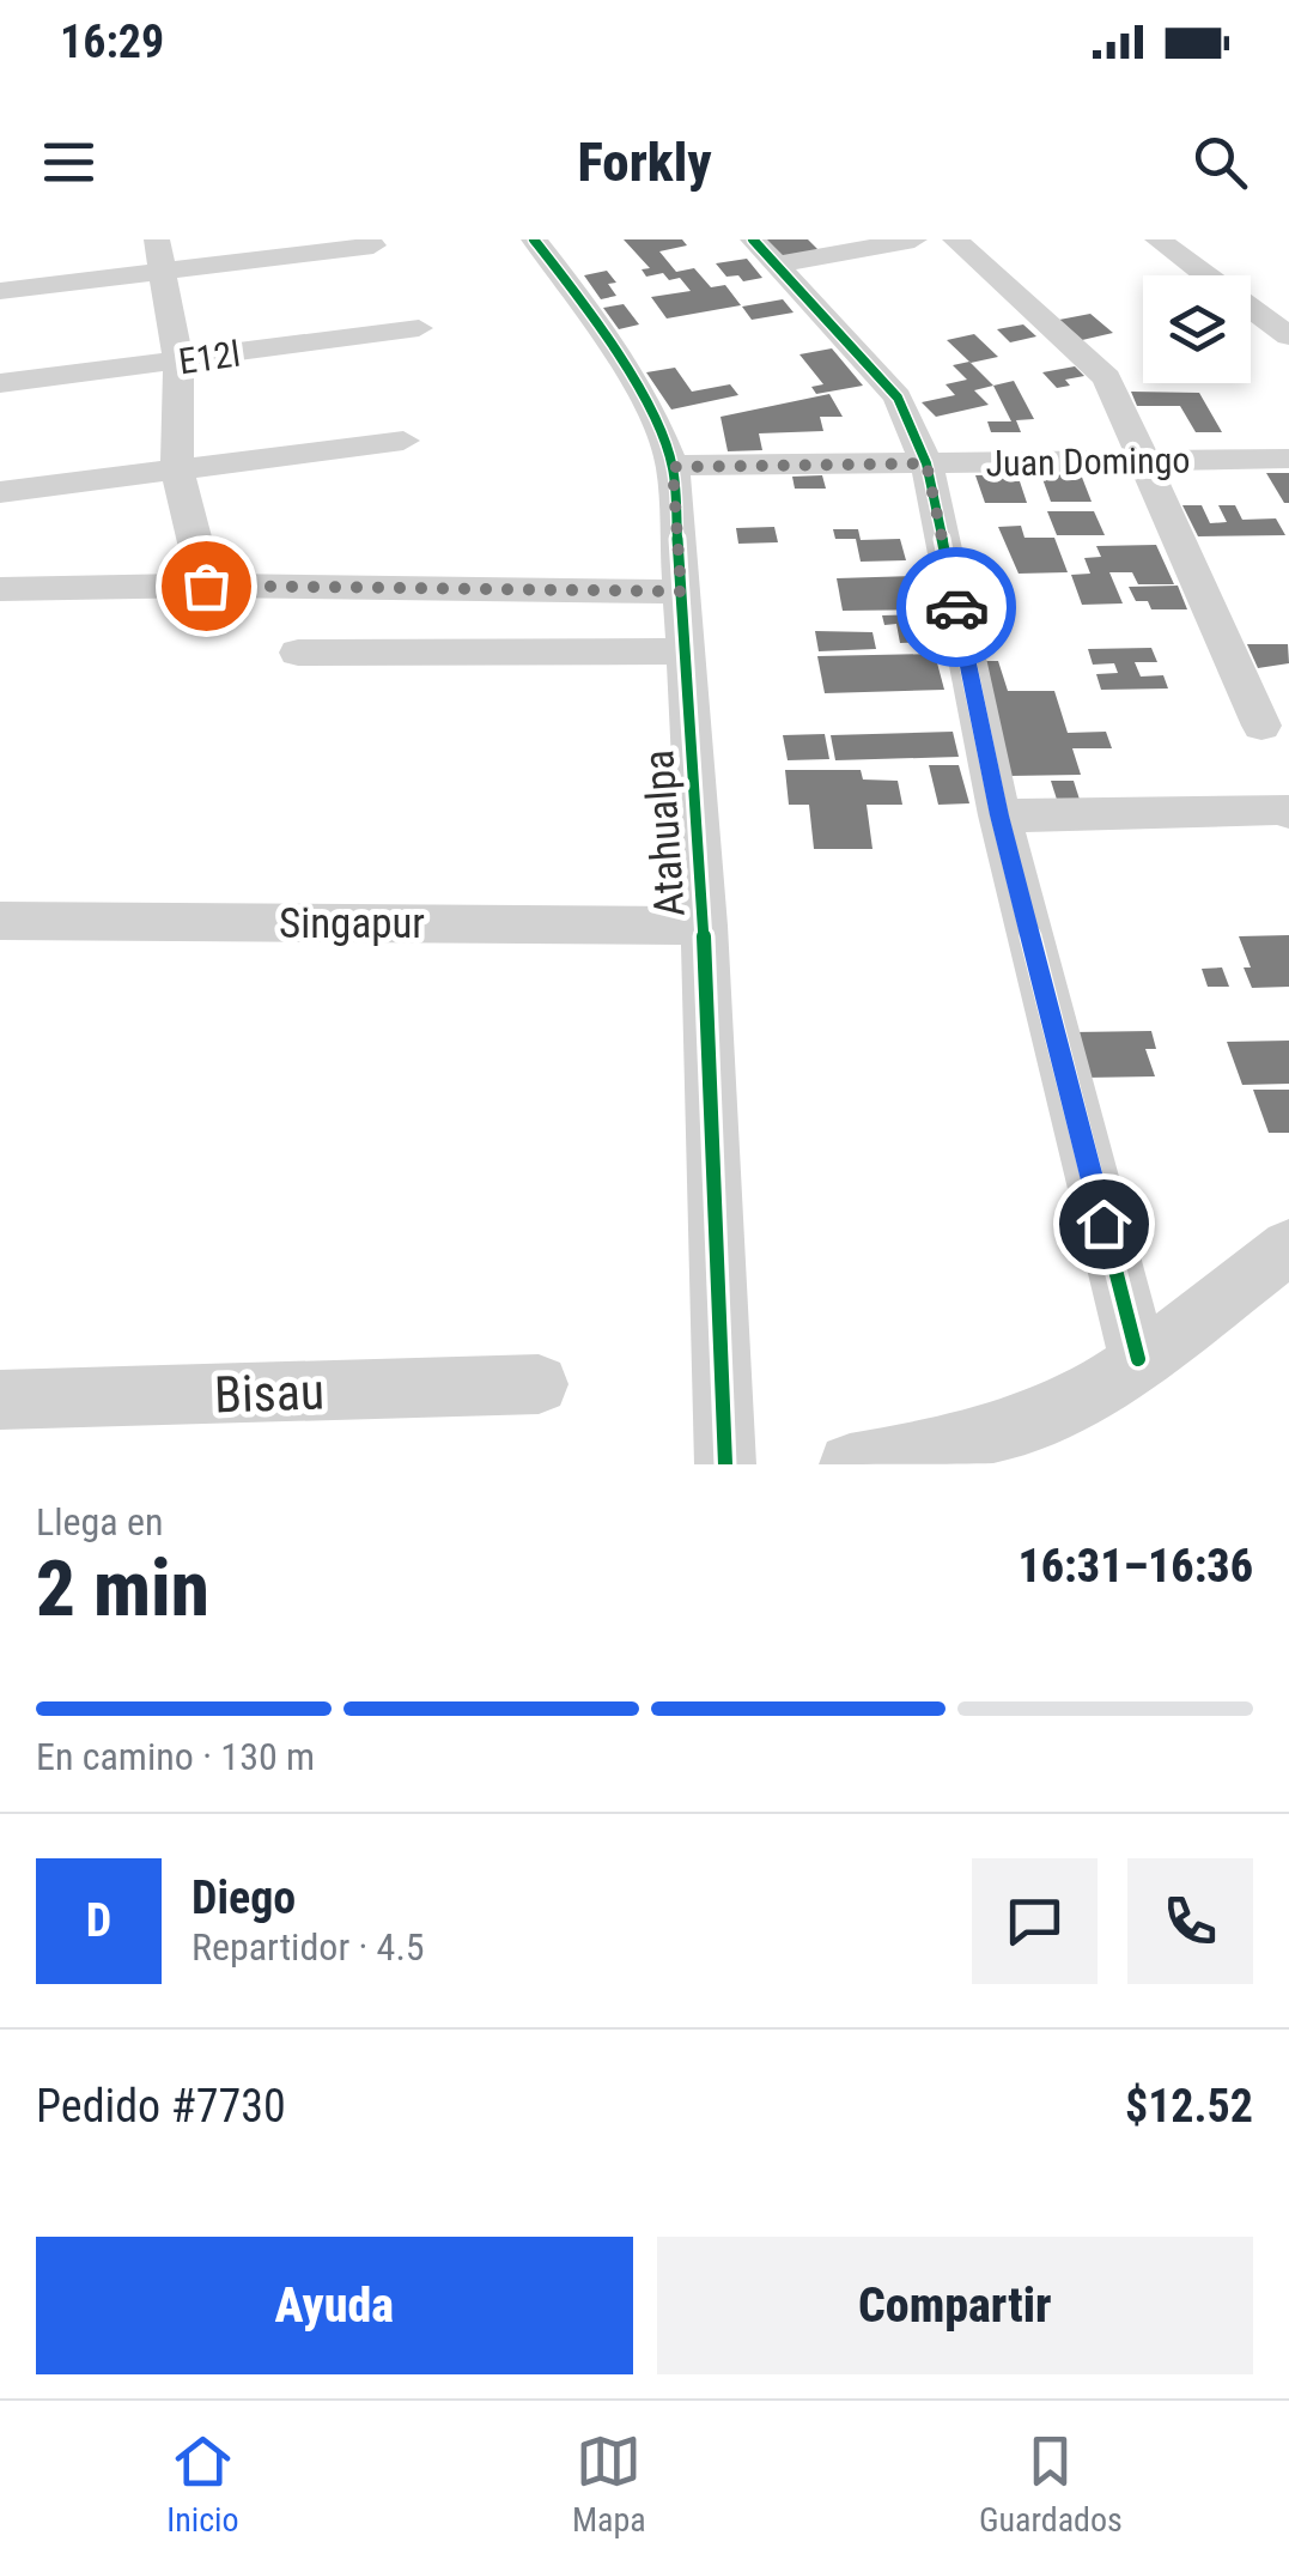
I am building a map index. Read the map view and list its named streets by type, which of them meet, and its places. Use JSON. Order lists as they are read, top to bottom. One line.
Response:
{"streets":{"street":["E12l","Juan Domingo","Atahualpa","Singapur","Bisau"]},"crossings":[["Juan Domingo","Atahualpa"],["Atahualpa","Singapur"]],"page":{"status":"16:29","header":"Forkly","heading":["2 min","Llega en","16:31–16:36"],"panel":["Diego","Repartidor · 4.5","Pedido #7730","$12.52"],"bar":"En camino · 130 m","round":"D","buttons":["Ayuda","Compartir"],"tabs":["Inicio","Mapa","Guardados"]}}
